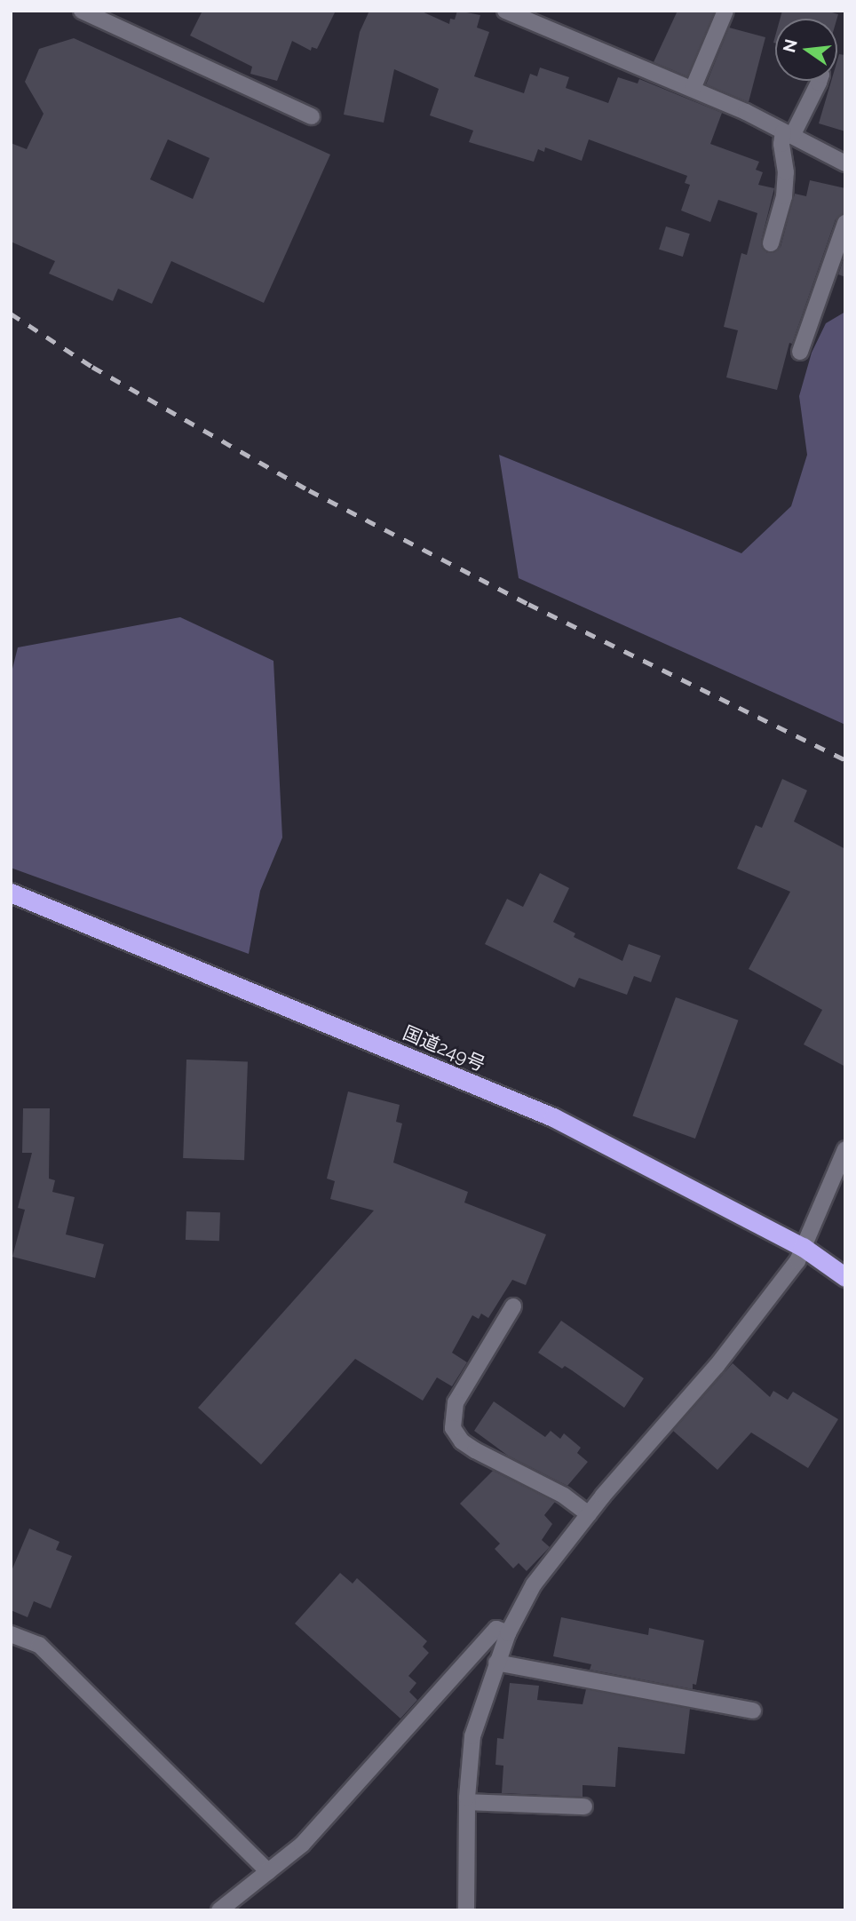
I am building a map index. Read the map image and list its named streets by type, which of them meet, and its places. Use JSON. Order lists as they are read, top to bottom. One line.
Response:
{"streets":{"highway":["国道249号"]},"north":"left"}
